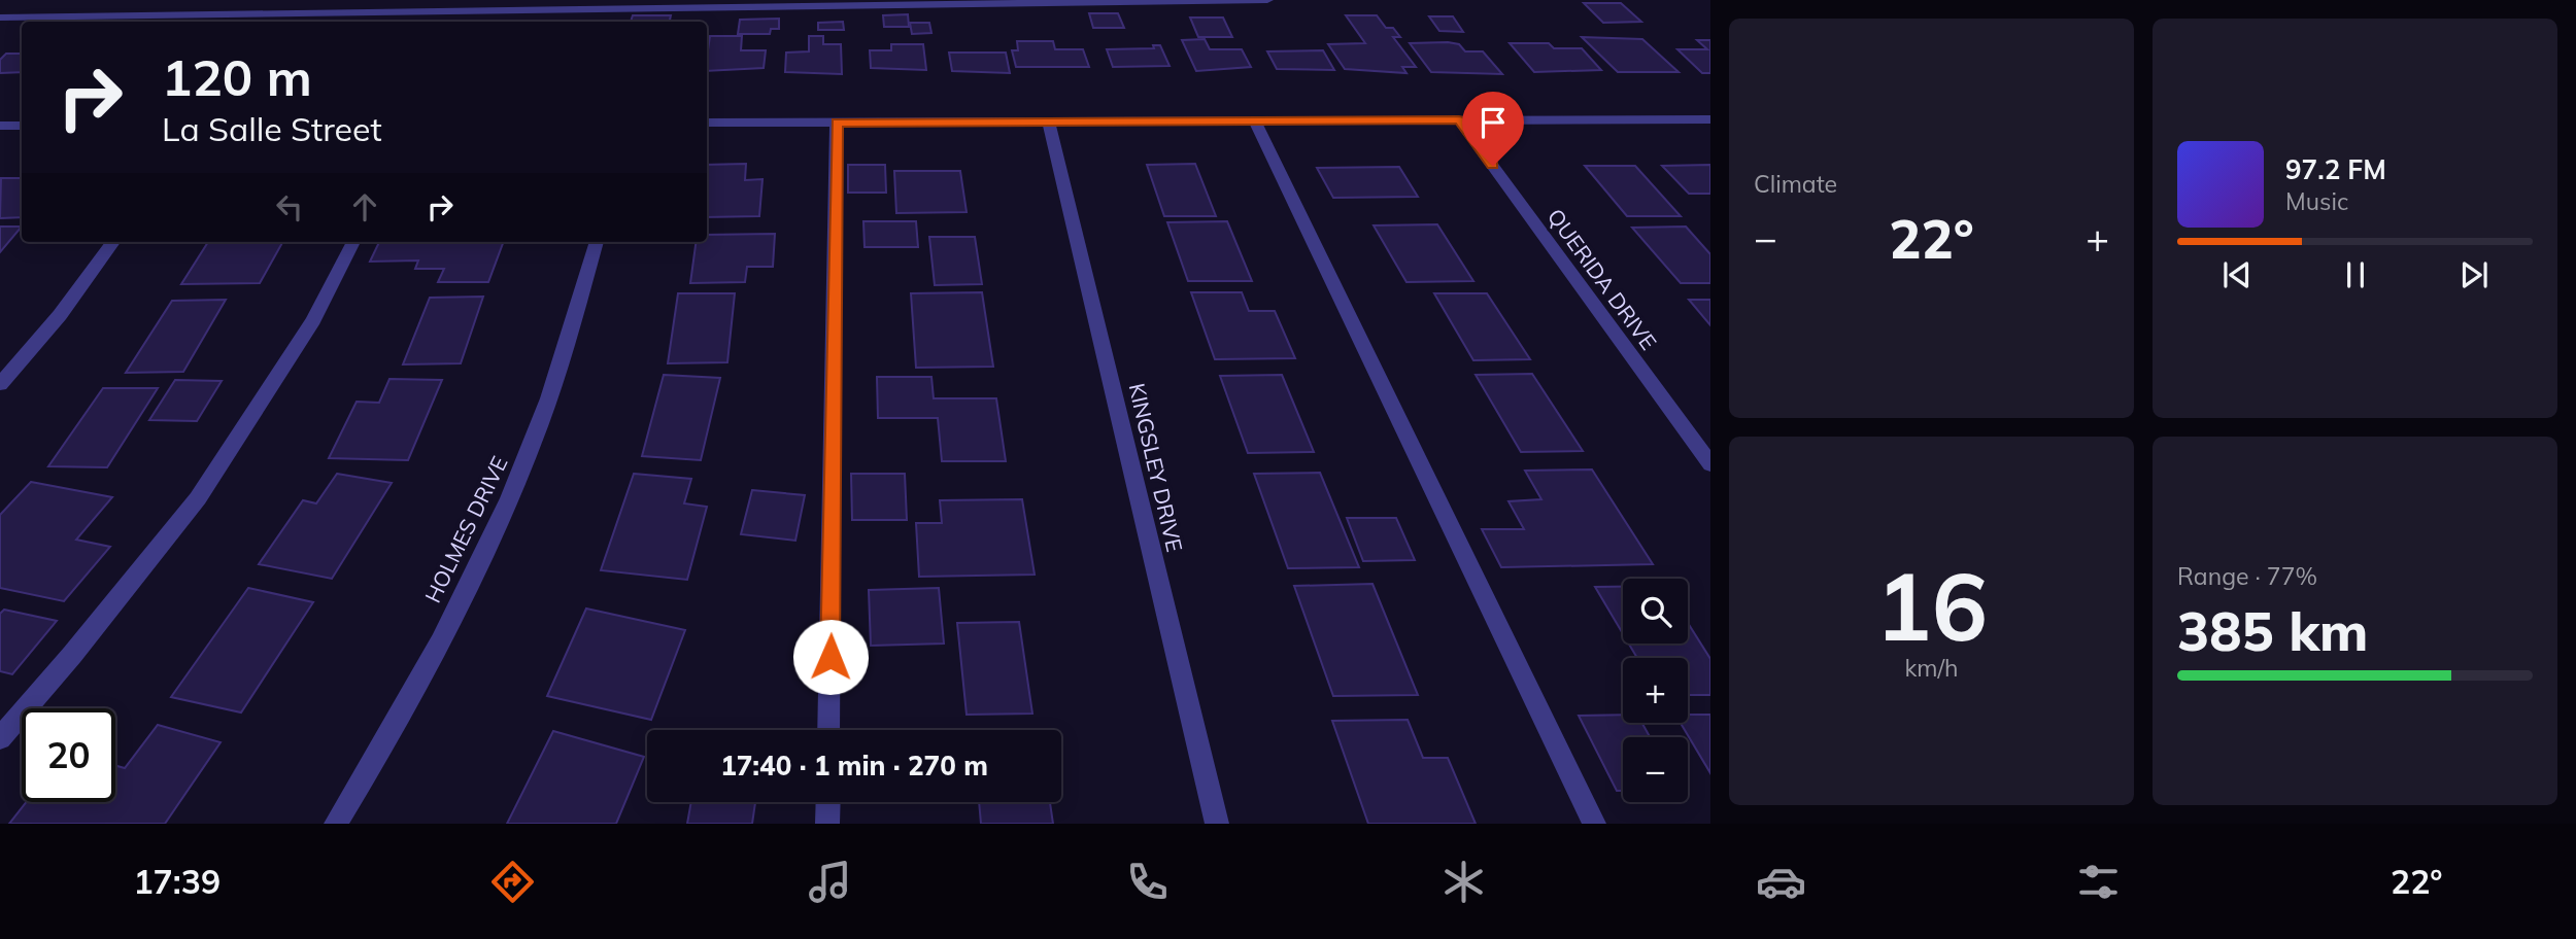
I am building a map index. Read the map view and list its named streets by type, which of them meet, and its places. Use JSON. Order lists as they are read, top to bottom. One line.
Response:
{"streets":{"street":["QUERIDA DRIVE","KINGSLEY DRIVE","HOLMES DRIVE"]},"page":{"tile":["Climate",["16","km/h"],["Range · 77%","385 km"]],"turn":["120 m","La Salle Street"],"song":["97.2 FM","Music"],"heat":["−","22°","+"],"map_buttons":["+","−"],"limit":"20","trip":"17:40 · 1 min · 270 m","tabs":["17:39","22°"]}}
